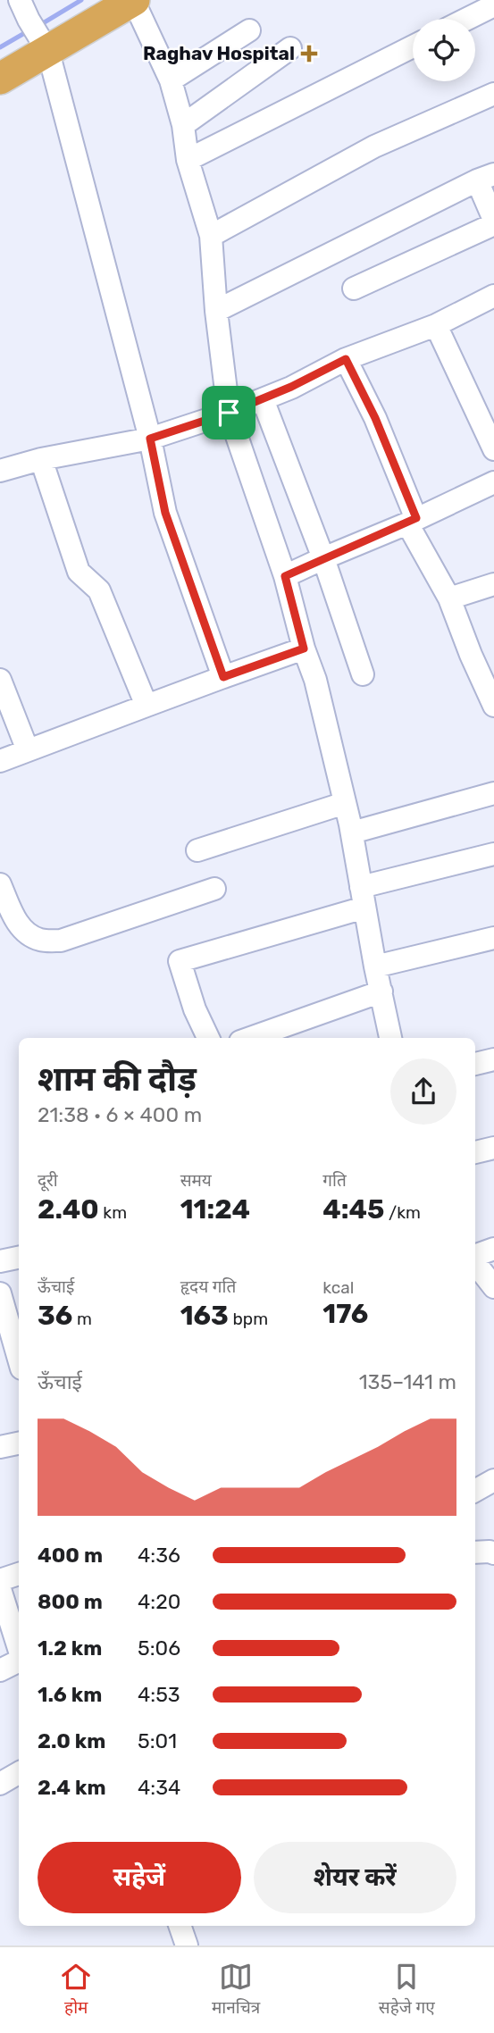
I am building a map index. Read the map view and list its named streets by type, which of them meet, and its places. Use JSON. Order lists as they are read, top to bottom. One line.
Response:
{"places":{"health":["Raghav Hospital"]},"page":{"heading":["शाम की दौड़","21:38 · 6 × 400 m"],"stats":[["दूरी","2.40 km"],["समय","11:24"],["गति","4:45 /km"],["ऊँचाई","36 m"],["हृदय गति","163 bpm"],["kcal","176"]],"chart":["ऊँचाई","135–141 m"],"list":[{"name":"400 m","note":"4:36"},{"name":"800 m","note":"4:20"},{"name":"1.2 km","note":"5:06"},{"name":"1.6 km","note":"4:53"},{"name":"2.0 km","note":"5:01"},{"name":"2.4 km","note":"4:34"}],"buttons":["सहेजें","शेयर करें"],"tabs":["होम","मानचित्र","सहेजे गए"]}}
